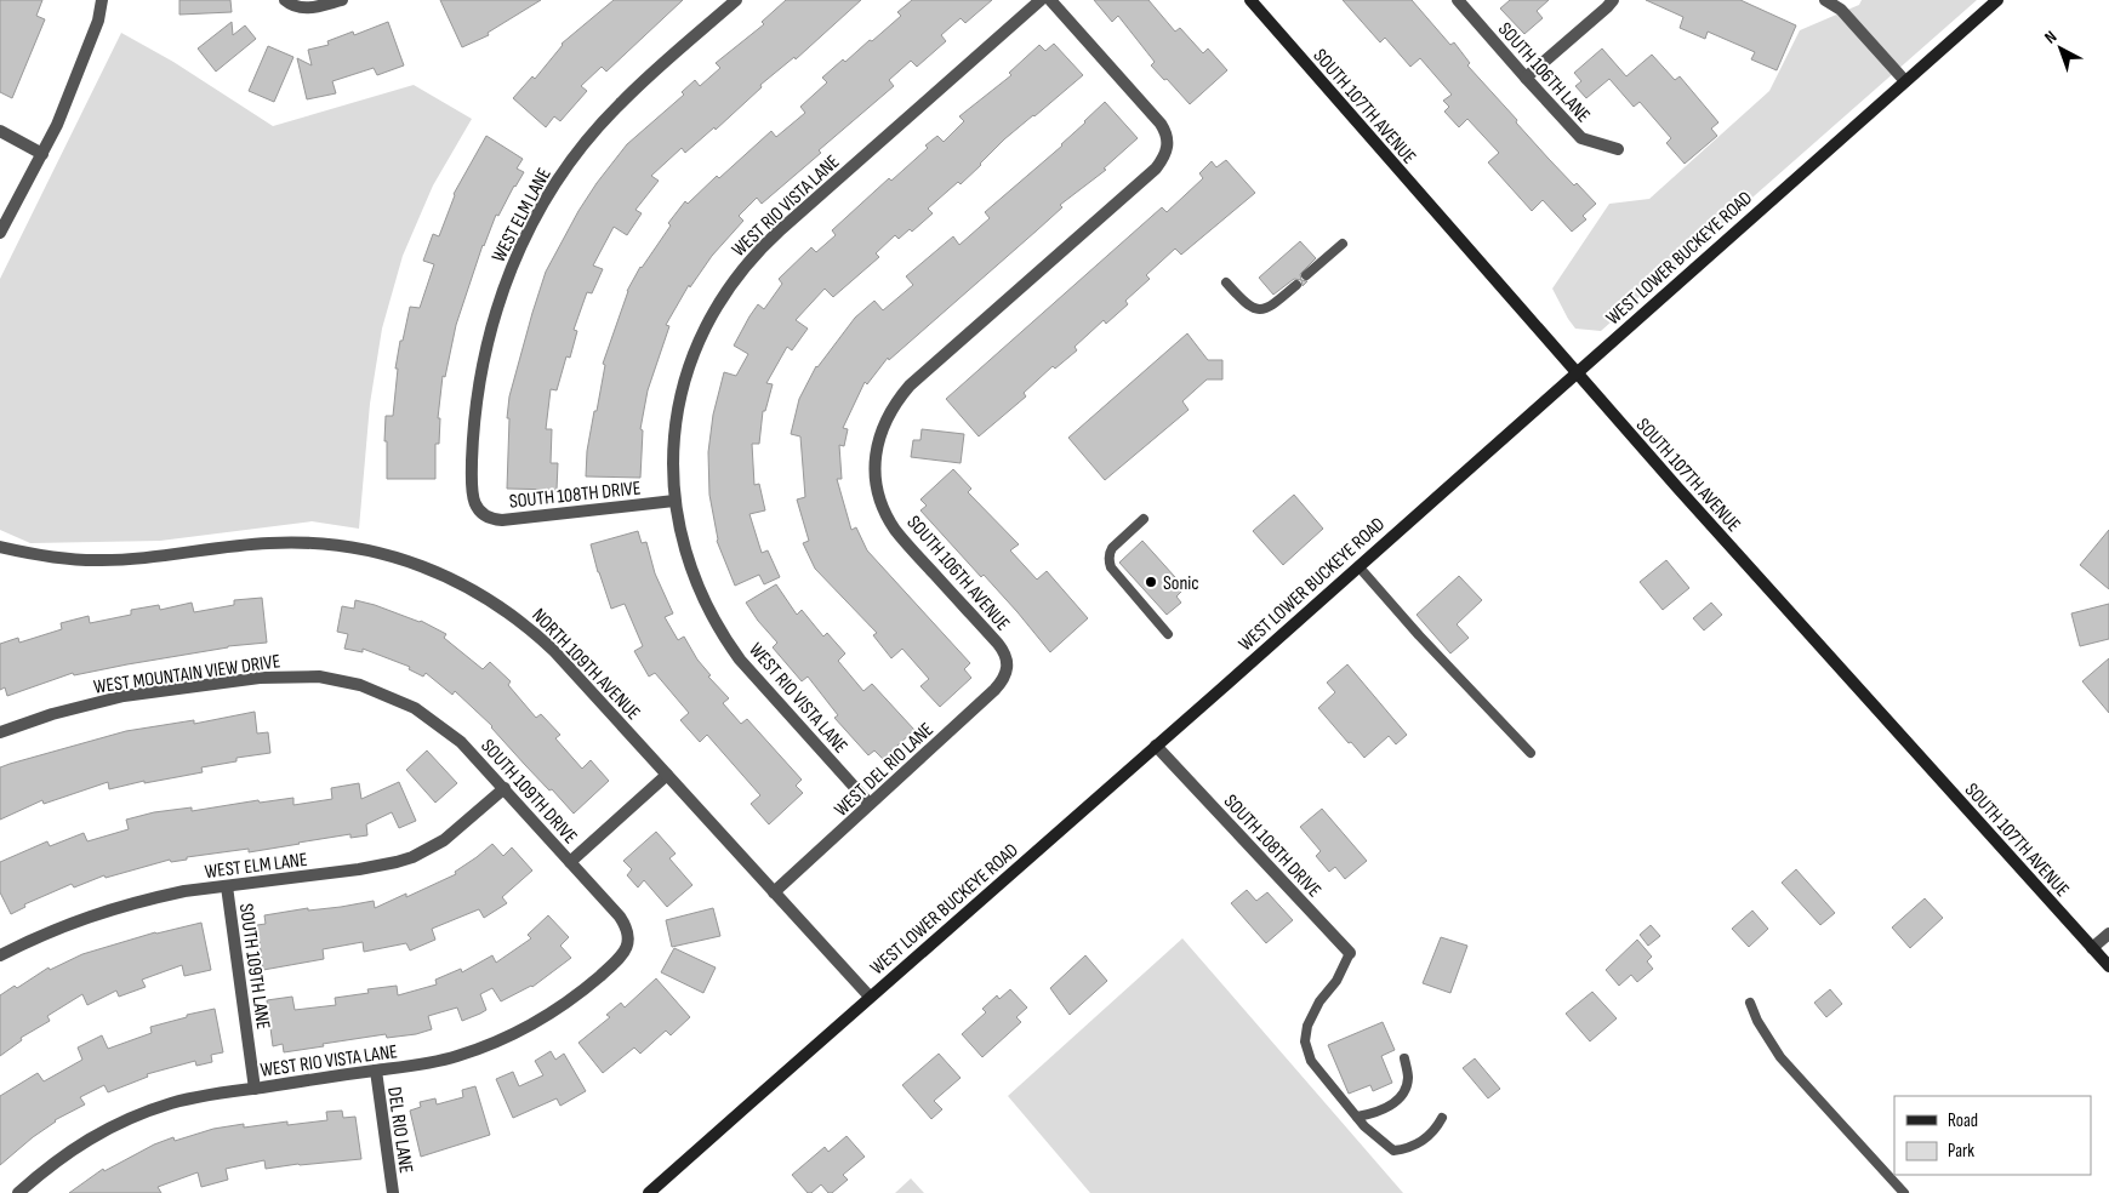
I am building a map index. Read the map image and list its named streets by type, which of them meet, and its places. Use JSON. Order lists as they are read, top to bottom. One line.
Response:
{"streets":{"main road":["SOUTH 107TH AVENUE","WEST LOWER BUCKEYE ROAD"],"street":["SOUTH 106TH LANE","WEST RIO VISTA LANE","WEST ELM LANE","SOUTH 108TH DRIVE","SOUTH 106TH AVENUE","NORTH 109TH AVENUE","WEST MOUNTAIN VIEW DRIVE","WEST DEL RIO LANE","SOUTH 109TH DRIVE","SOUTH 109TH LANE","DEL RIO LANE"]},"crossings":[["SOUTH 107TH AVENUE","WEST LOWER BUCKEYE ROAD"],["WEST RIO VISTA LANE","SOUTH 108TH DRIVE"],["WEST RIO VISTA LANE","WEST DEL RIO LANE"],["WEST RIO VISTA LANE","SOUTH 109TH DRIVE"],["WEST RIO VISTA LANE","SOUTH 109TH LANE"],["WEST RIO VISTA LANE","DEL RIO LANE"],["WEST ELM LANE","SOUTH 108TH DRIVE"],["WEST ELM LANE","SOUTH 109TH DRIVE"],["WEST ELM LANE","SOUTH 109TH LANE"],["WEST LOWER BUCKEYE ROAD","SOUTH 108TH DRIVE"],["WEST LOWER BUCKEYE ROAD","NORTH 109TH AVENUE"],["SOUTH 106TH AVENUE","WEST DEL RIO LANE"],["NORTH 109TH AVENUE","WEST DEL RIO LANE"],["WEST MOUNTAIN VIEW DRIVE","SOUTH 109TH DRIVE"]],"places":["Sonic"],"legend":["Road","Park"],"north":"top left"}
